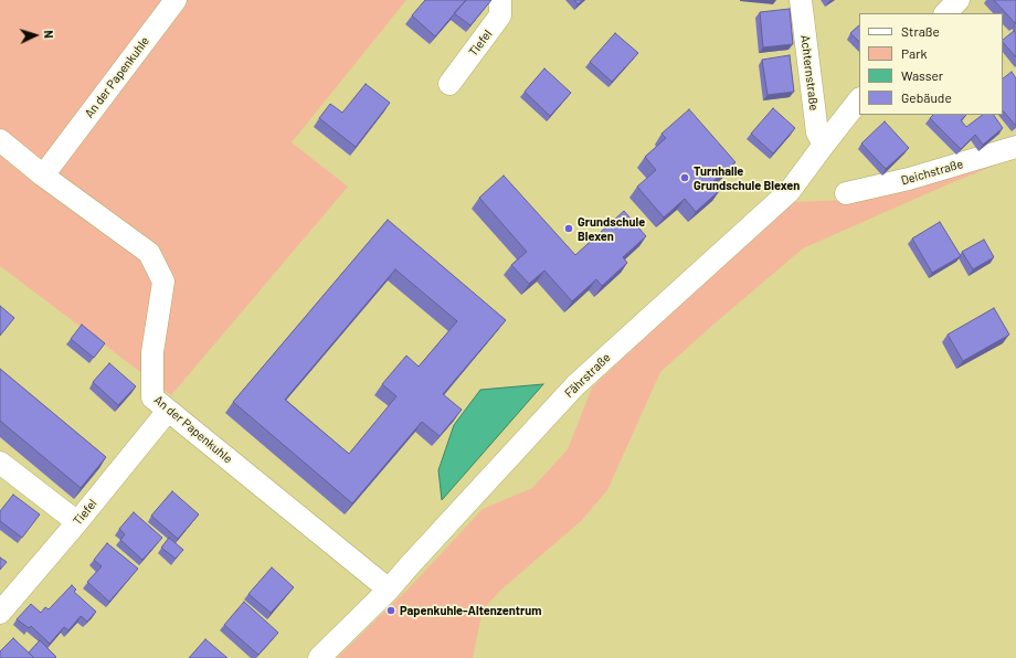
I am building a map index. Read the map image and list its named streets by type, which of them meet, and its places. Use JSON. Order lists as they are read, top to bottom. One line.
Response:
{"streets":{"street":["Tiefel","Achternstraße","An der Papenkuhle","Deichstraße","Fährstraße"]},"crossings":[["Tiefel","An der Papenkuhle"],["Achternstraße","Fährstraße"],["An der Papenkuhle","Fährstraße"]],"places":["Turnhalle Grundschule Blexen","Grundschule Blexen","Papenkuhle-Altenzentrum"],"legend":["Straße","Park","Wasser","Gebäude"],"north":"right"}
